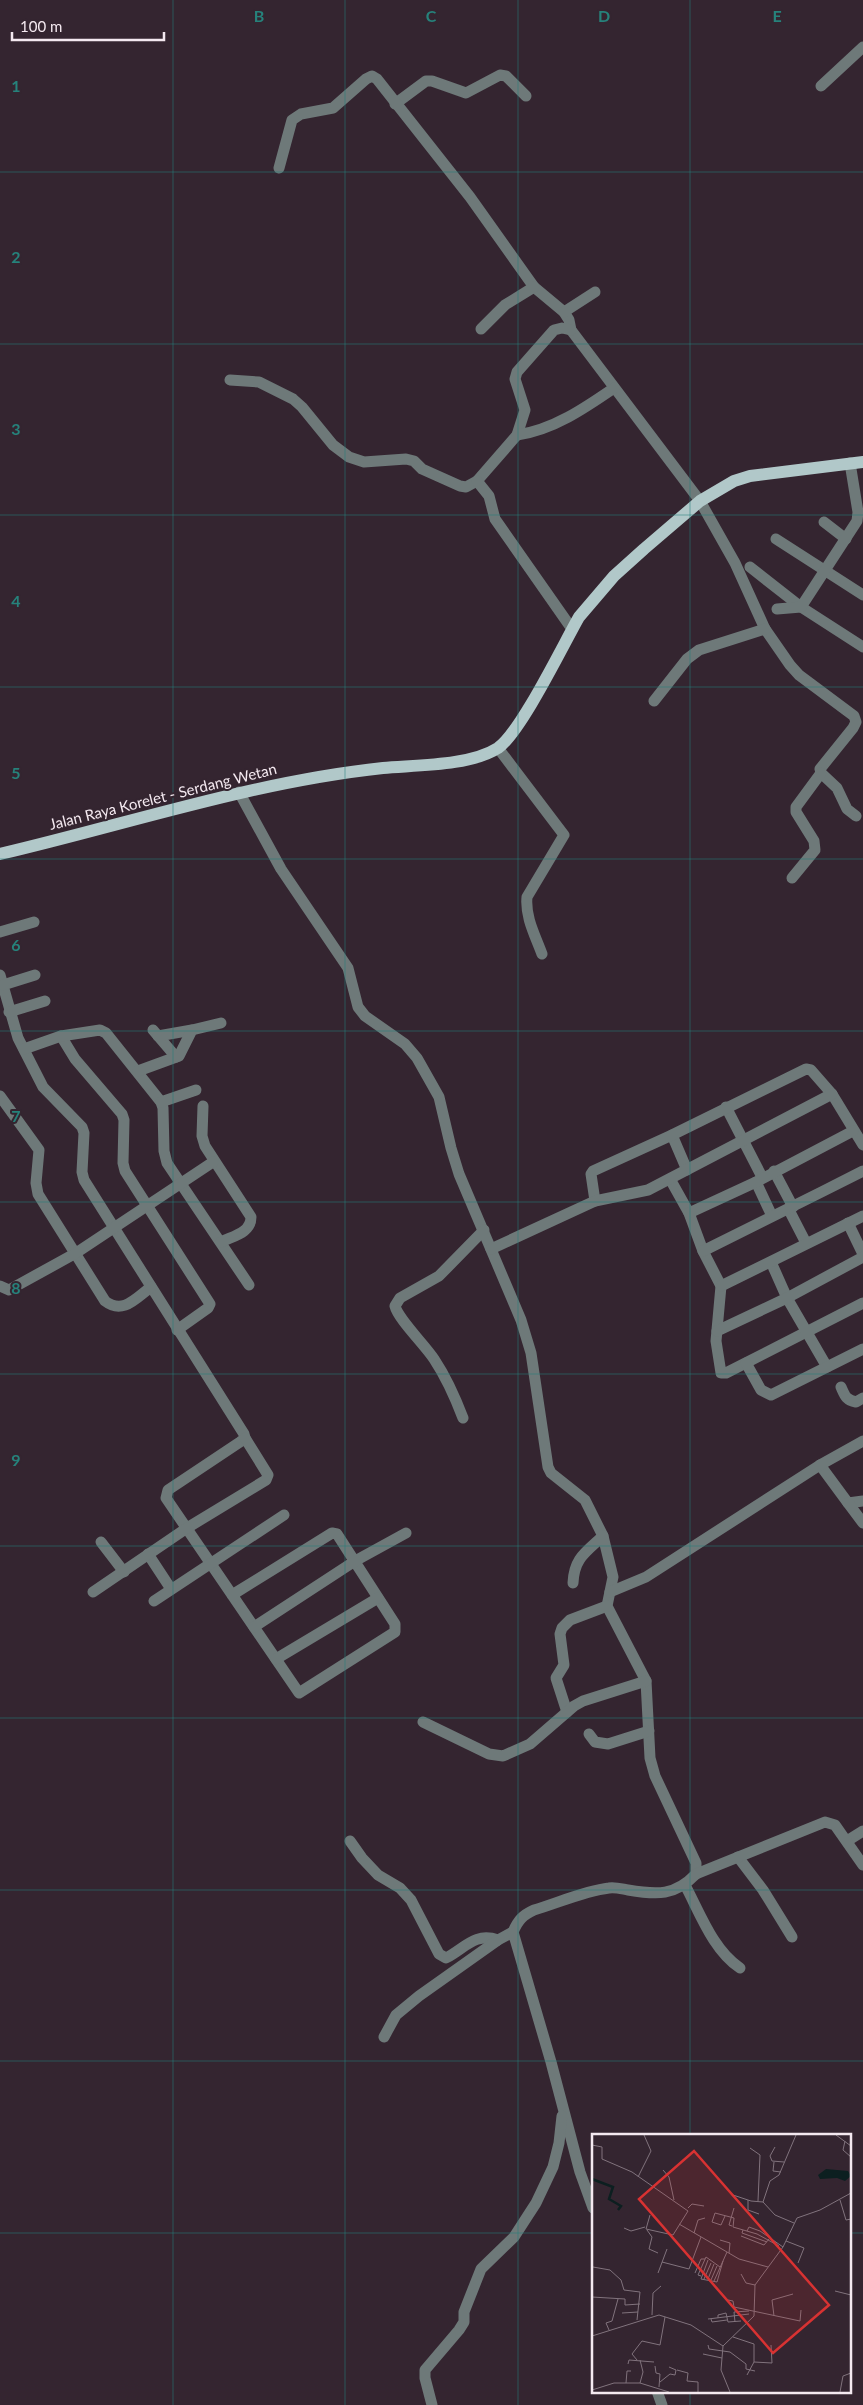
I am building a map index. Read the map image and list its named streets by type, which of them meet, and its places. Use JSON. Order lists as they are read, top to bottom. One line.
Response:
{"streets":{"main road":["Jalan Raya Korelet - Serdang Wetan"]},"scale_bar":"100 m","grid":{"columns":["B","C","D","E"],"rows":["1","2","3","4","5","6","7","8","9"]}}
